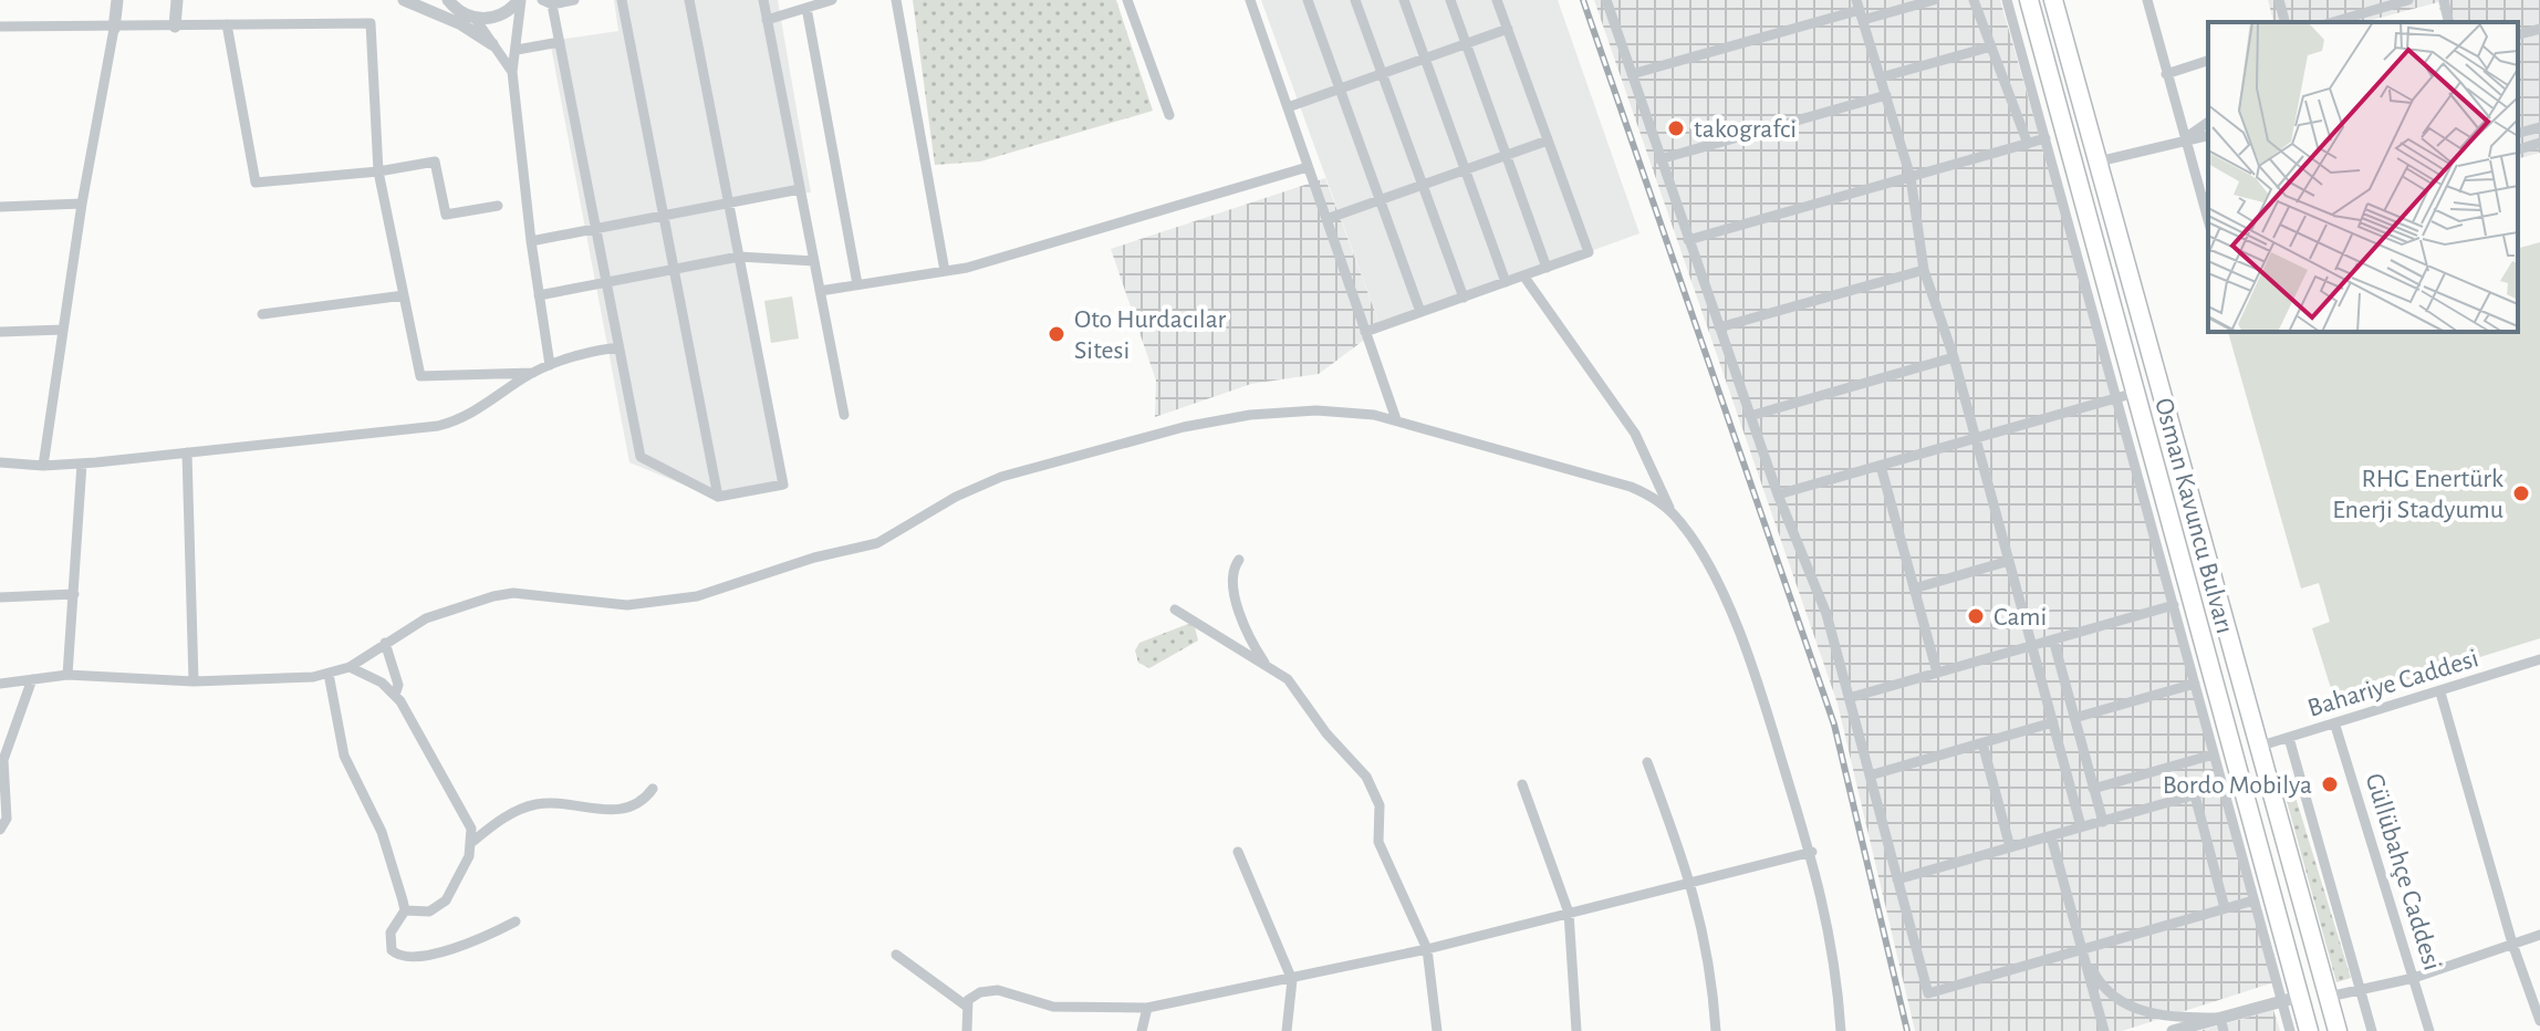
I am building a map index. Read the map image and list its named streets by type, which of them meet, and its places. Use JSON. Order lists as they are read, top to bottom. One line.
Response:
{"streets":{"highway":["Osman Kavuncu Bulvarı"],"street":["Bahariye Caddesi","Güllübahçe Caddesi"]},"crossings":[["Osman Kavuncu Bulvarı","Bahariye Caddesi"],["Bahariye Caddesi","Güllübahçe Caddesi"]],"places":["takografci","Oto Hurdacılar Sitesi","RHG Enertürk Enerji Stadyumu","Cami","Bordo Mobilya"]}
